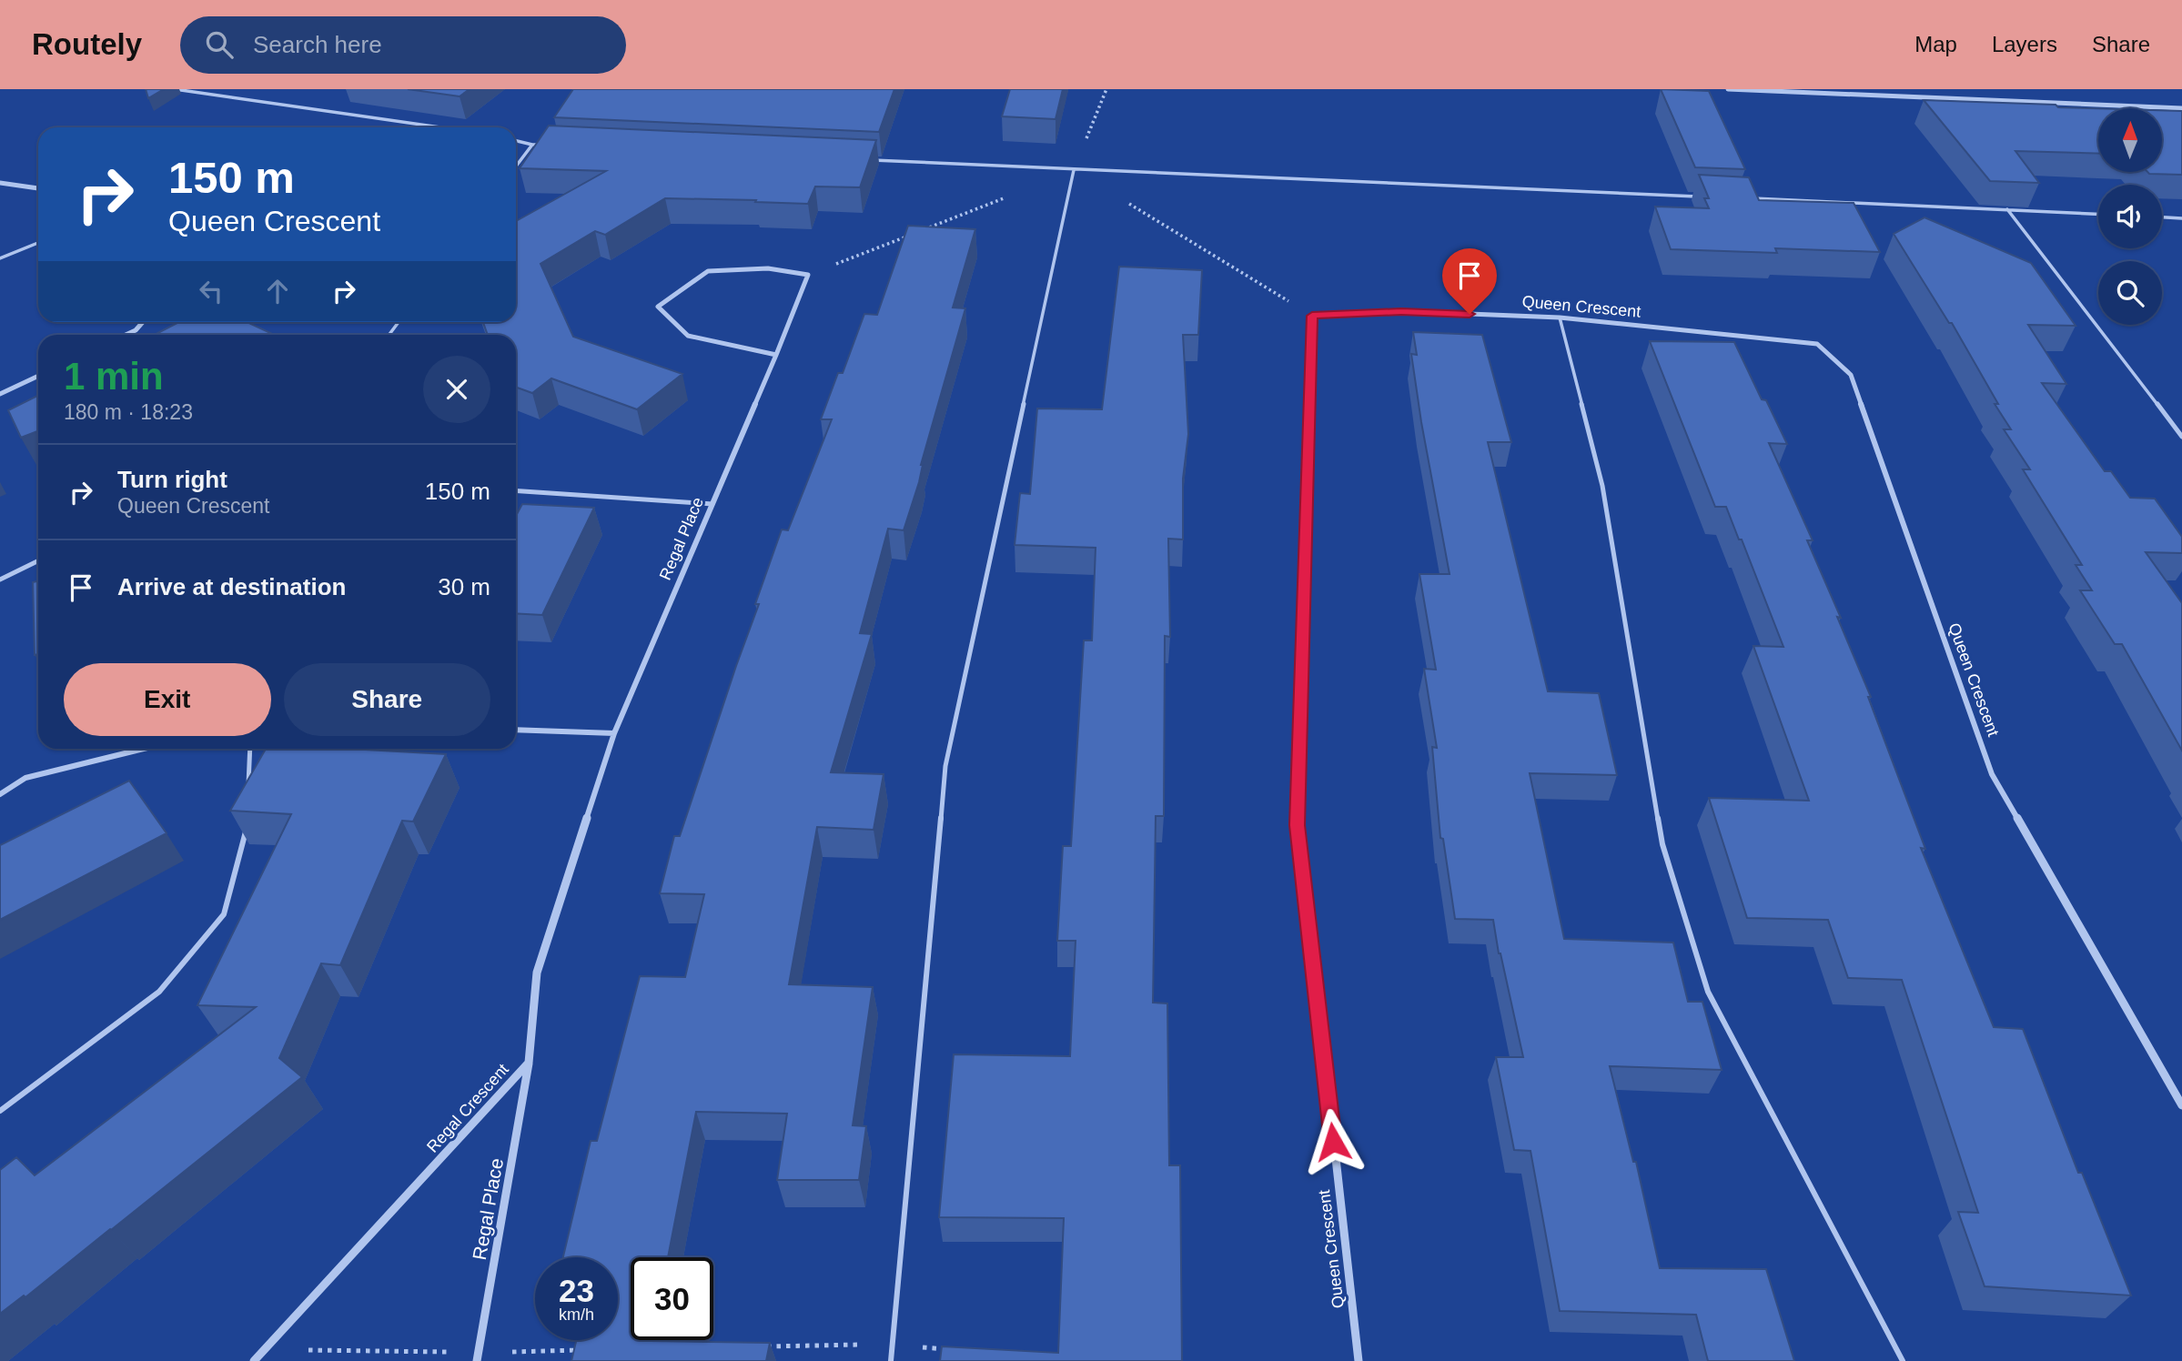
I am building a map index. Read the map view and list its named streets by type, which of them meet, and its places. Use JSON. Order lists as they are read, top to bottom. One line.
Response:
{"streets":{"street":["Queen Crescent","Regal Place","Regal Crescent"]},"crossings":[["Regal Place","Regal Crescent"]],"north":"top","page":{"header":"Routely","search":"Search here","nav":["Map","Layers","Share"],"turn":["150 m","Queen Crescent"],"heading":["1 min","180 m · 18:23"],"list":[{"name":"Turn right","note":"Queen Crescent","value":"150 m"},{"name":"Arrive at destination","value":"30 m"}],"buttons":["Exit","Share"],"speed":"23 km/h","limit":"30"}}
